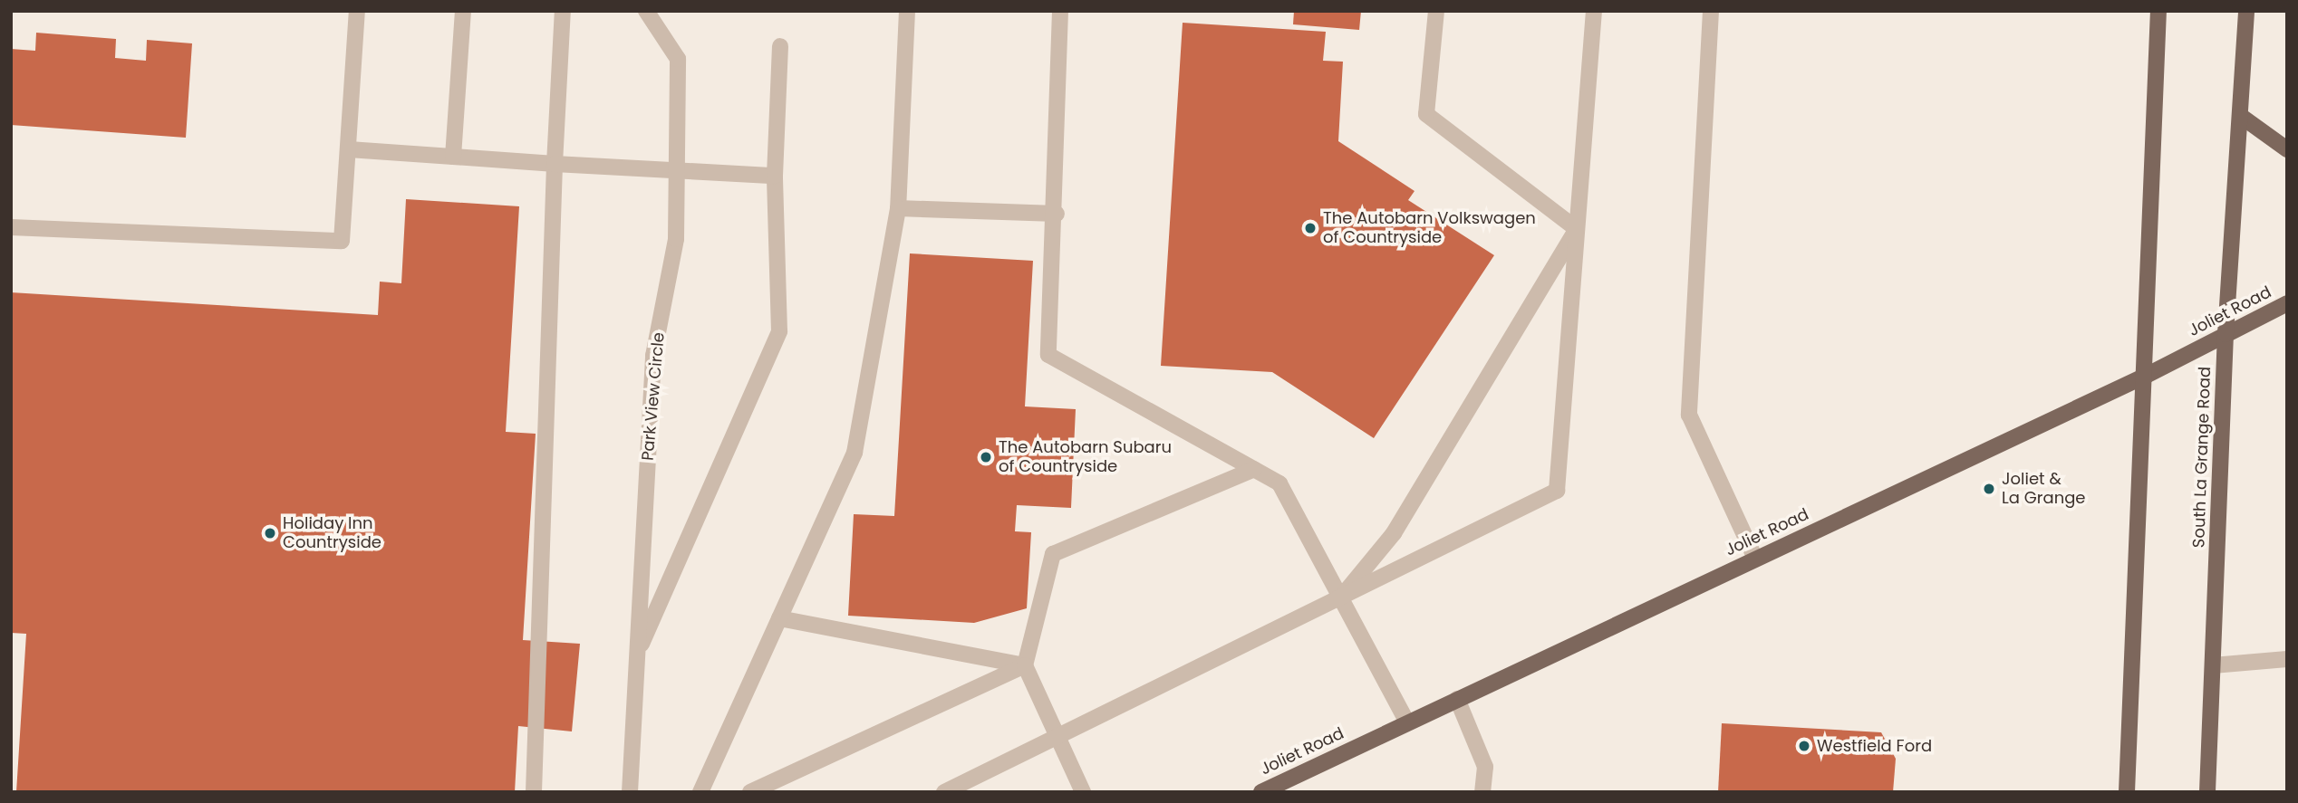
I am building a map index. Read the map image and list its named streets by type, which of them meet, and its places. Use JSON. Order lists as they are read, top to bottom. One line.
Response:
{"streets":{"main road":["Joliet Road","South La Grange Road"],"lane":["Park View Circle"]},"crossings":[["Joliet Road","South La Grange Road"]],"places":["The Autobarn Volkswagen of Countryside","The Autobarn Subaru of Countryside","Joliet & La Grange","Holiday Inn Countryside","Westfield Ford"]}
